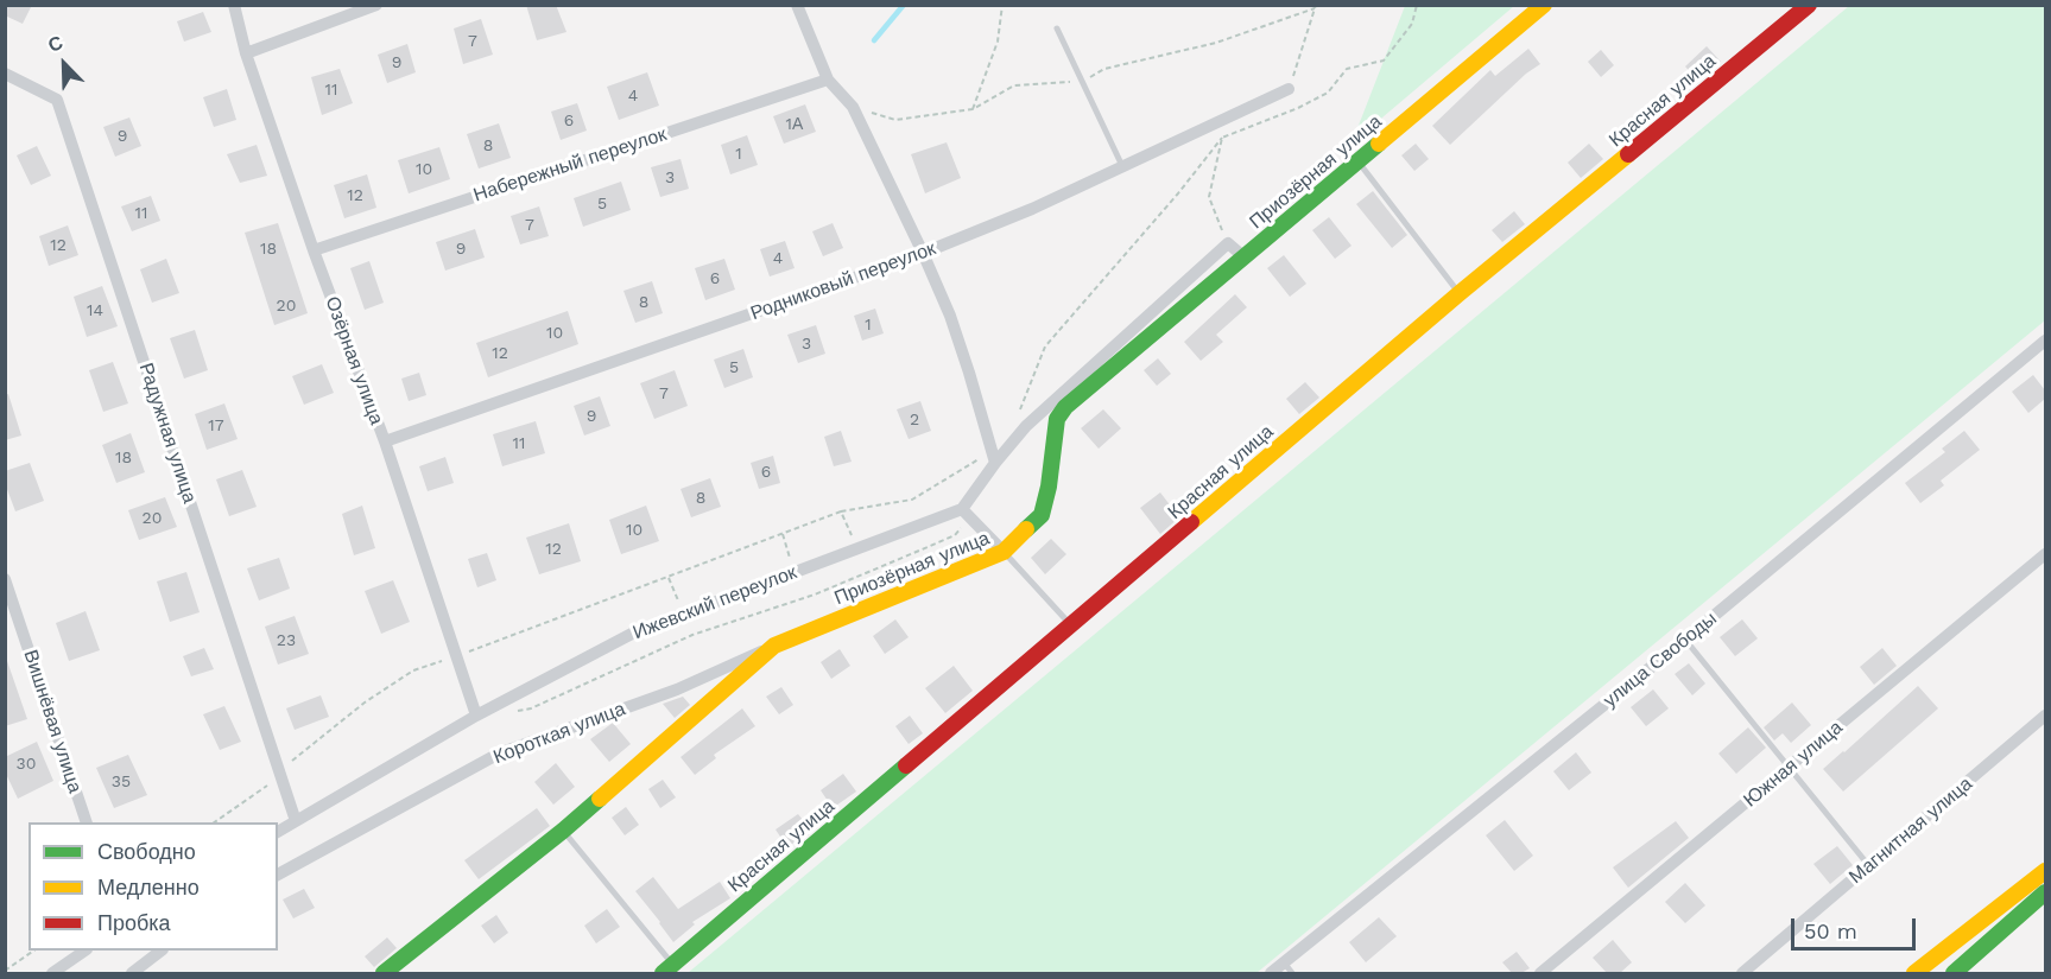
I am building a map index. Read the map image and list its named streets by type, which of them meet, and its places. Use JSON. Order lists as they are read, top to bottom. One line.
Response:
{"streets":{"street":["Красная улица","Набережный переулок","Приозёрная улица","Родниковый переулок","Озёрная улица","Радужная улица","Ижевский переулок","улица Свободы","Вишнёвая улица","Короткая улица","Южная улица","Магнитная улица"]},"crossings":[["Набережный переулок","Озёрная улица"],["Приозёрная улица","Короткая улица"],["Родниковый переулок","Озёрная улица"],["Озёрная улица","Ижевский переулок"],["Радужная улица","Ижевский переулок"]],"house_numbers":["7","9","11","4","6","1А","9","8","1","10","3","12","5","11","7","12","18","9","4","6","8","20","14","1","10","3","12","5","7","9","2","17","11","18","6","8","20","10","12","23","30","35"],"legend":["Свободно","Медленно","Пробка"],"scale_bar":"50 m","north":"top left"}
